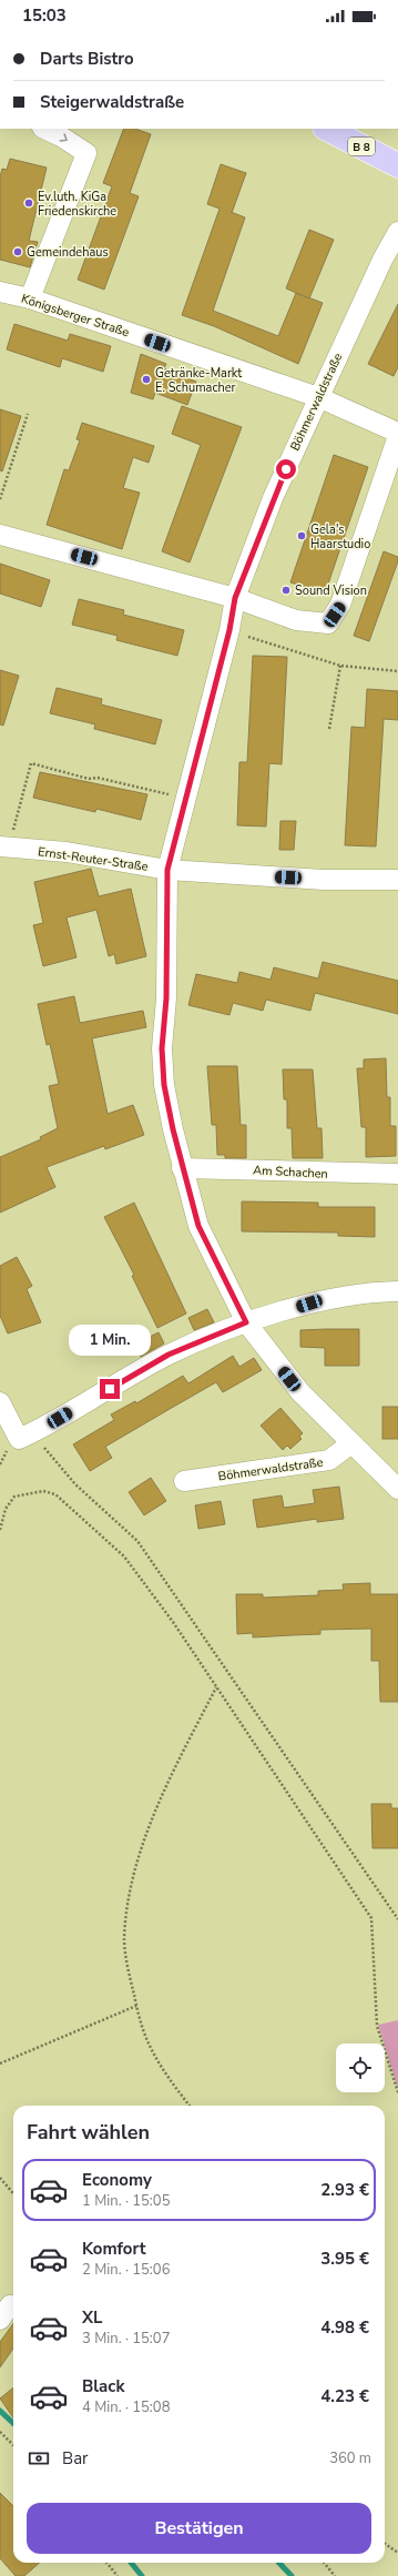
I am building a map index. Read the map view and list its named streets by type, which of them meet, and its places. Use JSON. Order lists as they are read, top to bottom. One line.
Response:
{"streets":{"main road":["B 8"],"street":["Königsberger Straße","Böhmerwaldstraße","Ernst-Reuter-Straße","Am Schachen"]},"crossings":[["Königsberger Straße","Böhmerwaldstraße"],["Böhmerwaldstraße","Ernst-Reuter-Straße"],["Böhmerwaldstraße","Am Schachen"]],"places":["Ev.luth. KiGa Friedenskirche","Gemeindehaus","Getränke-Markt E. Schumacher","Gela's Haarstudio","Sound Vision"],"page":{"status":"15:03","banner":["Darts Bistro","Steigerwaldstraße"],"bubble":"1 Min.","heading":"Fahrt wählen","list":[{"name":"Economy","note":"1 Min. · 15:05","value":"2.93 €"},{"name":"Komfort","note":"2 Min. · 15:06","value":"3.95 €"},{"name":"XL","note":"3 Min. · 15:07","value":"4.98 €"},{"name":"Black","note":"4 Min. · 15:08","value":"4.23 €"}],"pay":["Bar","360 m"],"buttons":"Bestätigen"}}
